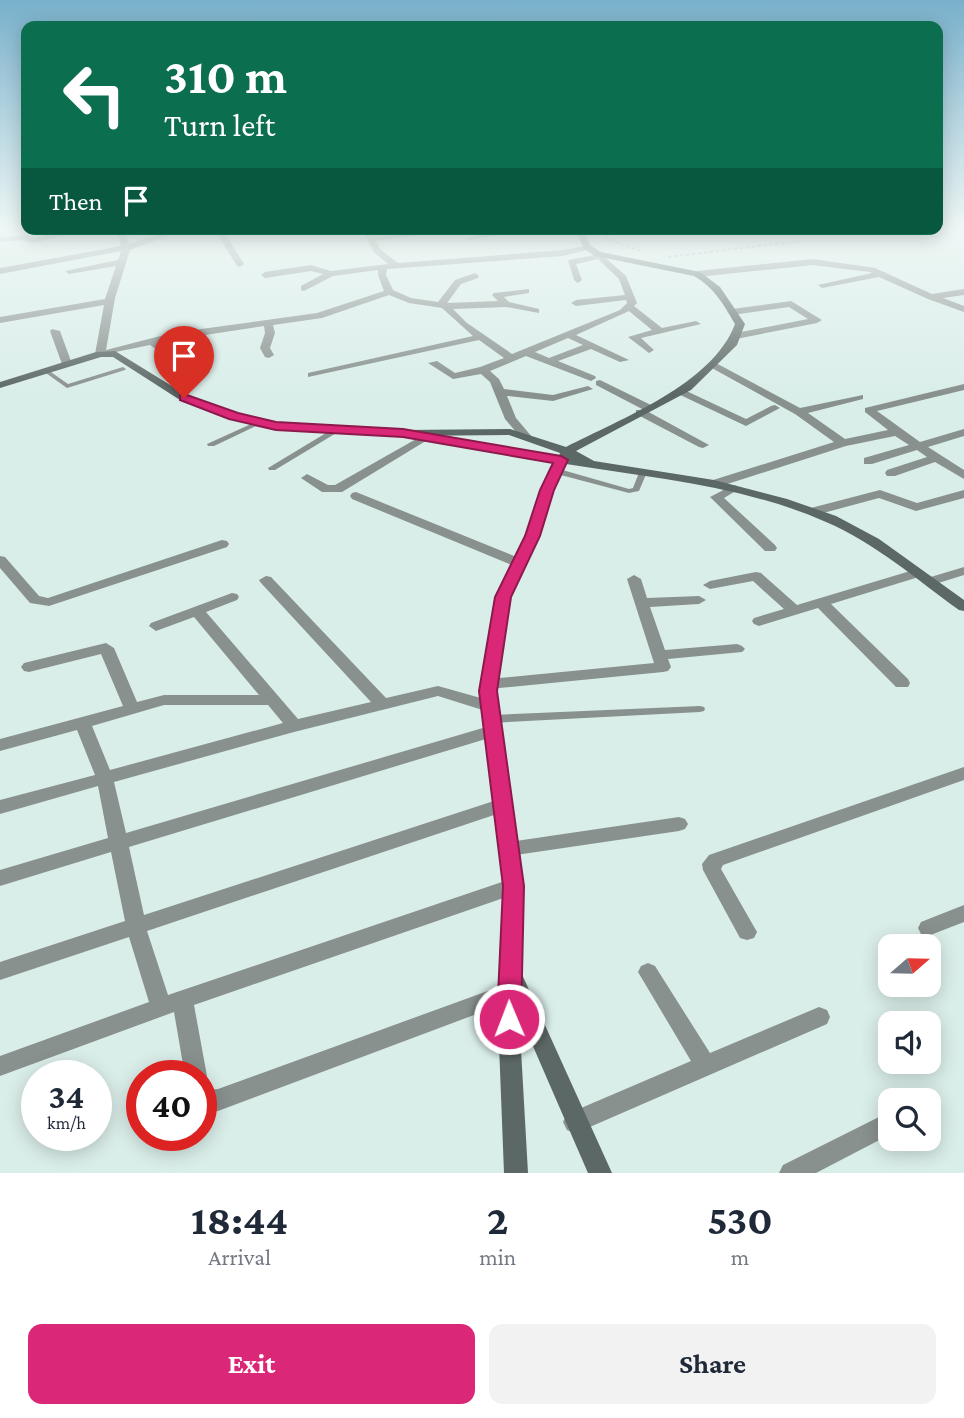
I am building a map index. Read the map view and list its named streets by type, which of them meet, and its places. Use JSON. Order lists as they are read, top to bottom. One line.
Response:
{"north":"right","page":{"turn":["310 m","Turn left"],"then":"Then","speed":"34 km/h","limit":"40","eta":["18:44","Arrival","2","min","530","m"],"buttons":["Exit","Share"]}}
